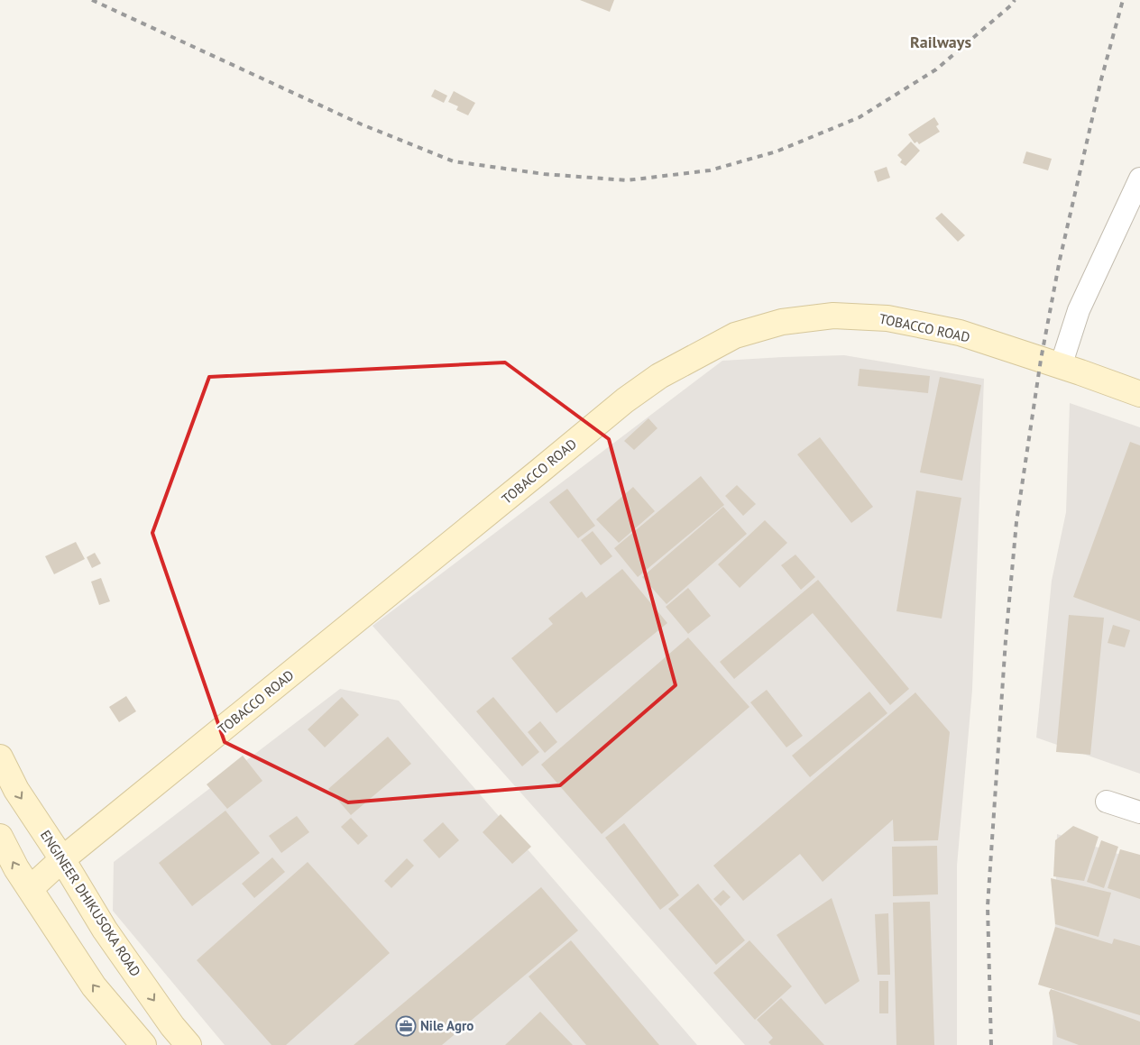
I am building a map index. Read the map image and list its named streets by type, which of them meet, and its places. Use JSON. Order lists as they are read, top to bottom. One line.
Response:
{"streets":{"street":["TOBACCO ROAD","ENGINEER DHIKUSOKA ROAD"]},"crossings":[["TOBACCO ROAD","ENGINEER DHIKUSOKA ROAD"]],"districts":["Railways"],"places":{"office":["Nile Agro"]}}
